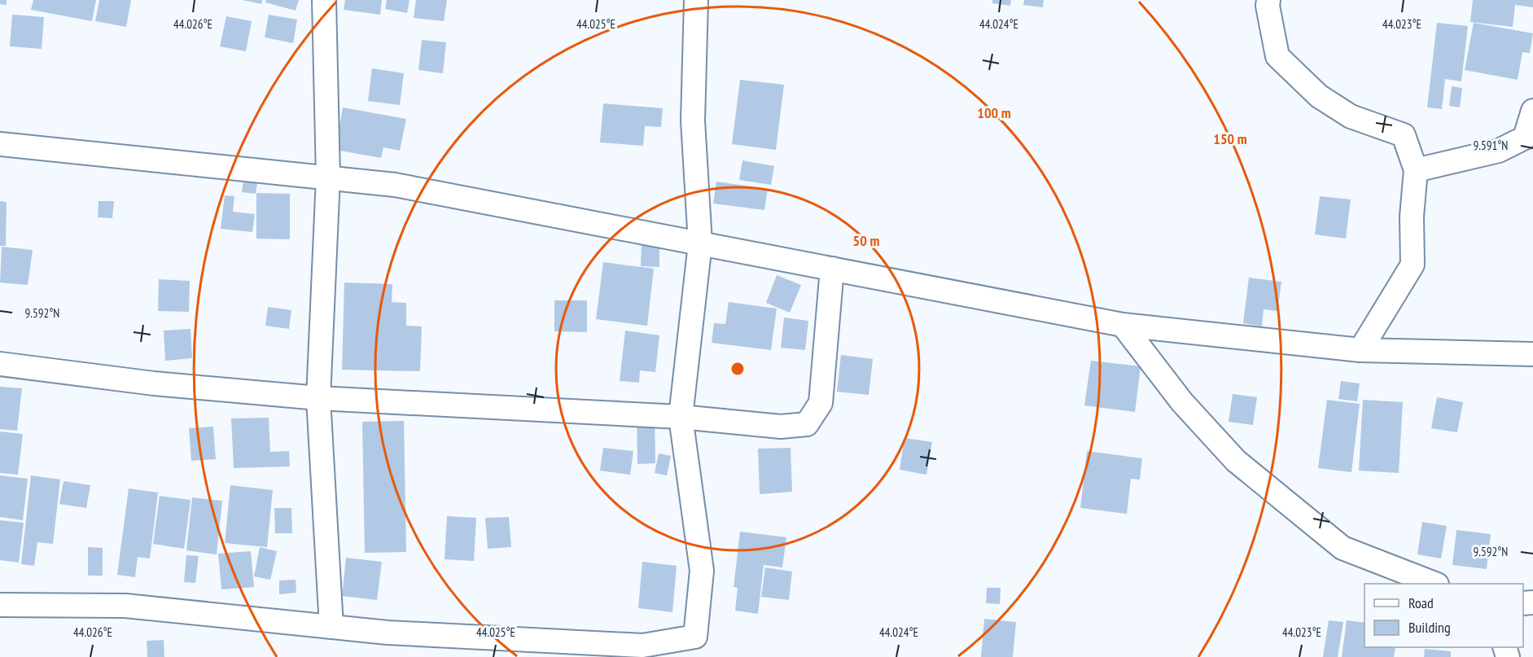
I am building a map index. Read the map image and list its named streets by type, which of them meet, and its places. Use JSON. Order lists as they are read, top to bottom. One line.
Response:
{"legend":["Road","Building"],"coordinates":["44.026°E","44.025°E","44.024°E","44.023°E","9.591°N","9.592°N"],"rings":["100 m","150 m","50 m"]}
